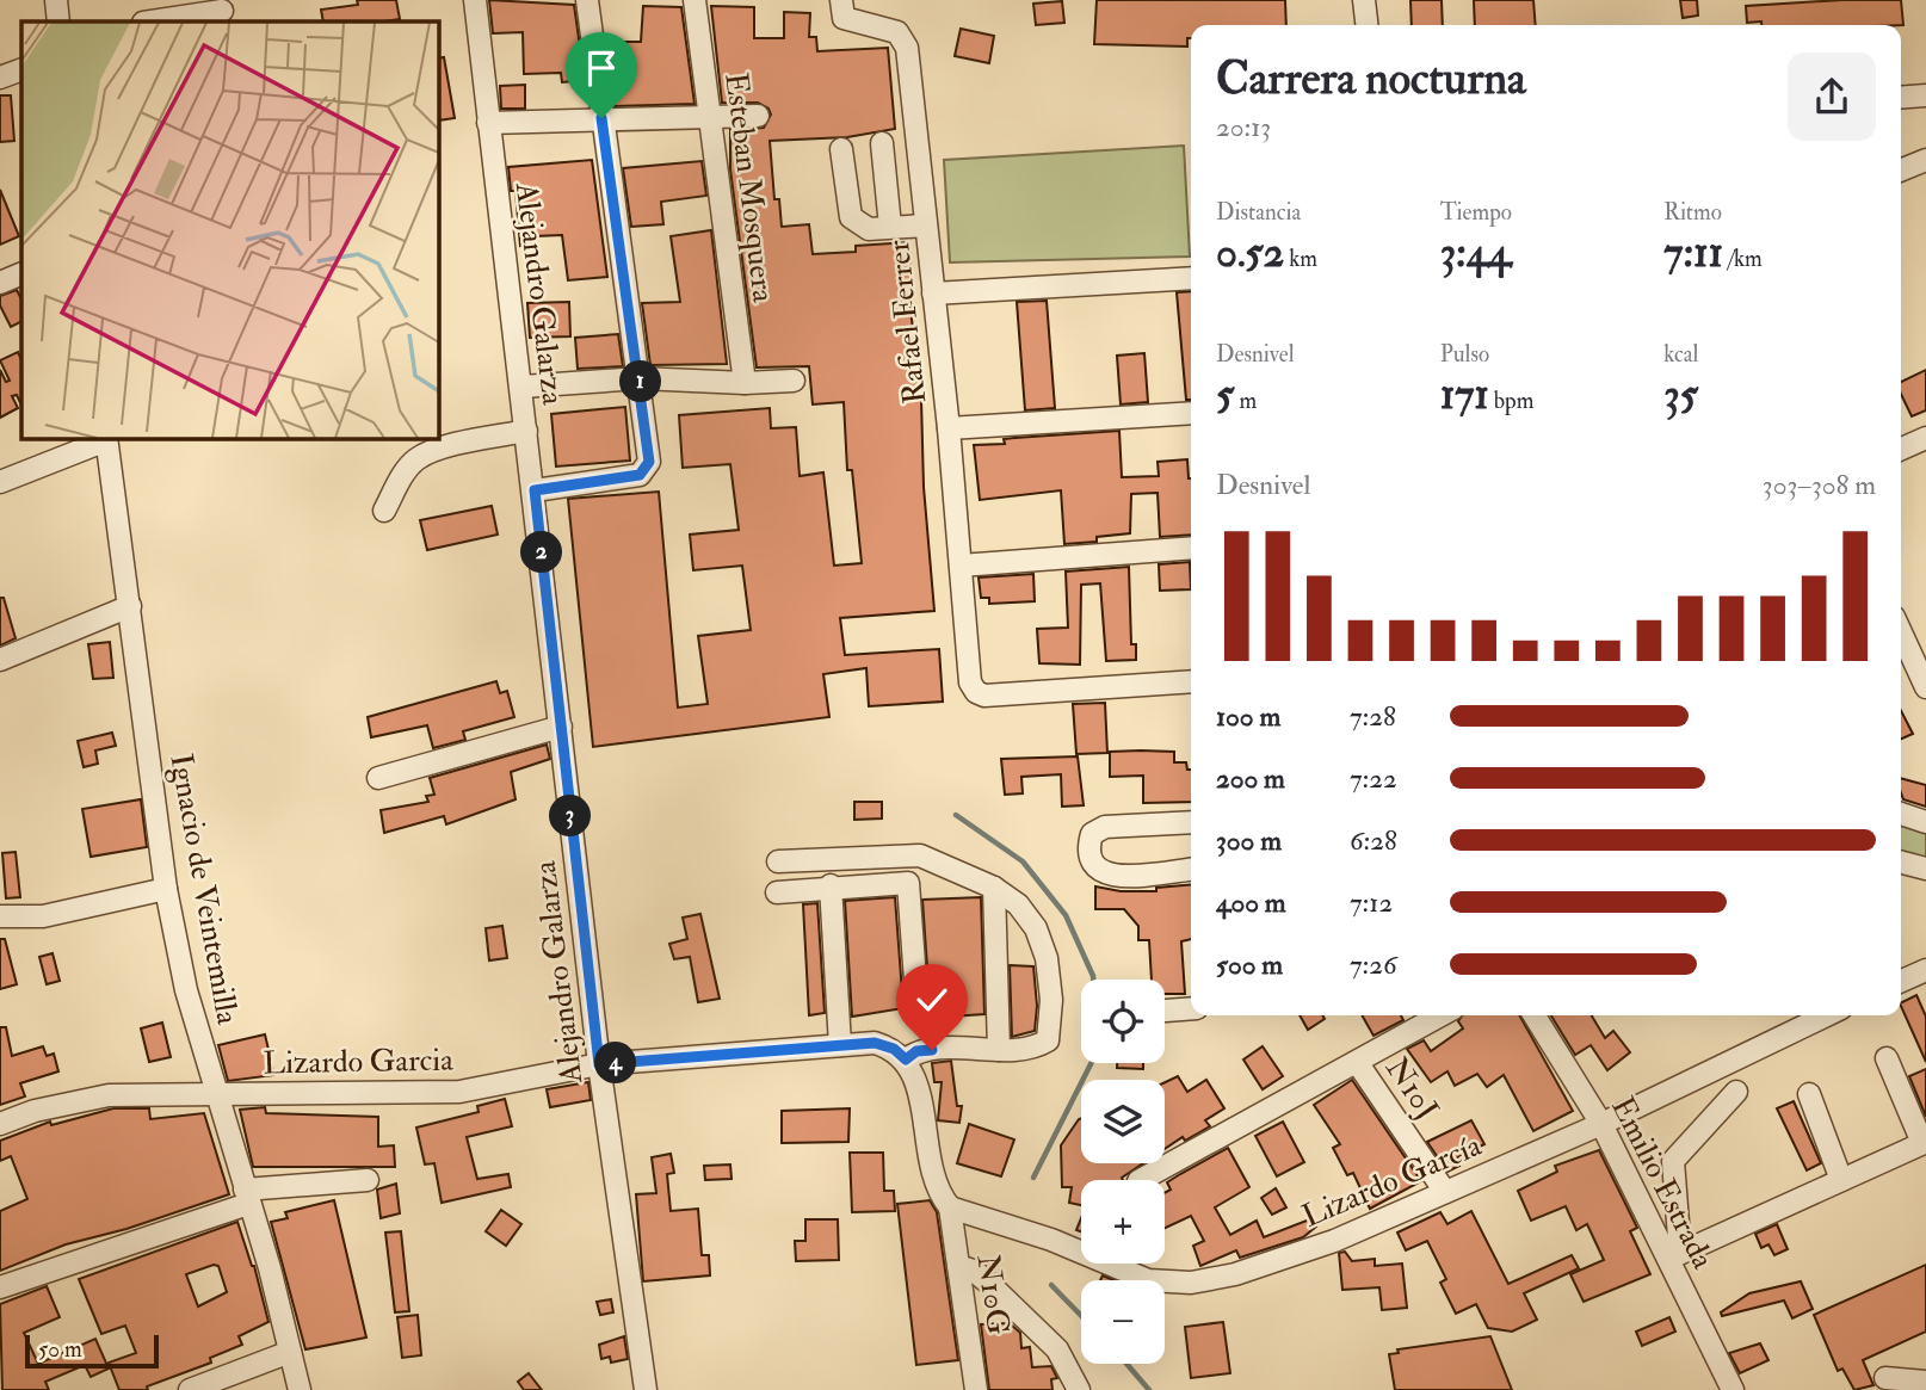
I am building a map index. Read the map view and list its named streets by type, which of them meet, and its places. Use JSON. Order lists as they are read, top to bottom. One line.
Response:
{"streets":{"street":["Esteban Mosquera","Alejandro Galarza","Rafael Ferrer","Ignacio de Veintemilla","Lizardo Garcia","N10J","Lizardo García","Emilio Estrada","N10G"]},"crossings":[["Alejandro Galarza","Lizardo Garcia"],["Ignacio de Veintemilla","Lizardo Garcia"],["N10J","Lizardo García"],["Lizardo García","Emilio Estrada"],["Lizardo García","N10G"]],"scale_bar":"50 m","page":{"heading":["Carrera nocturna","20:13"],"stats":[["Distancia","0.52 km"],["Tiempo","3:44"],["Ritmo","7:11 /km"],["Desnivel","5 m"],["Pulso","171 bpm"],["kcal","35"]],"pins":["1","2","3","4"],"chart":["Desnivel","303–308 m"],"list":[{"name":"100 m","note":"7:28"},{"name":"200 m","note":"7:22"},{"name":"300 m","note":"6:28"},{"name":"400 m","note":"7:12"},{"name":"500 m","note":"7:26"}],"map_buttons":["+","−"],"scale":"50 m"}}
